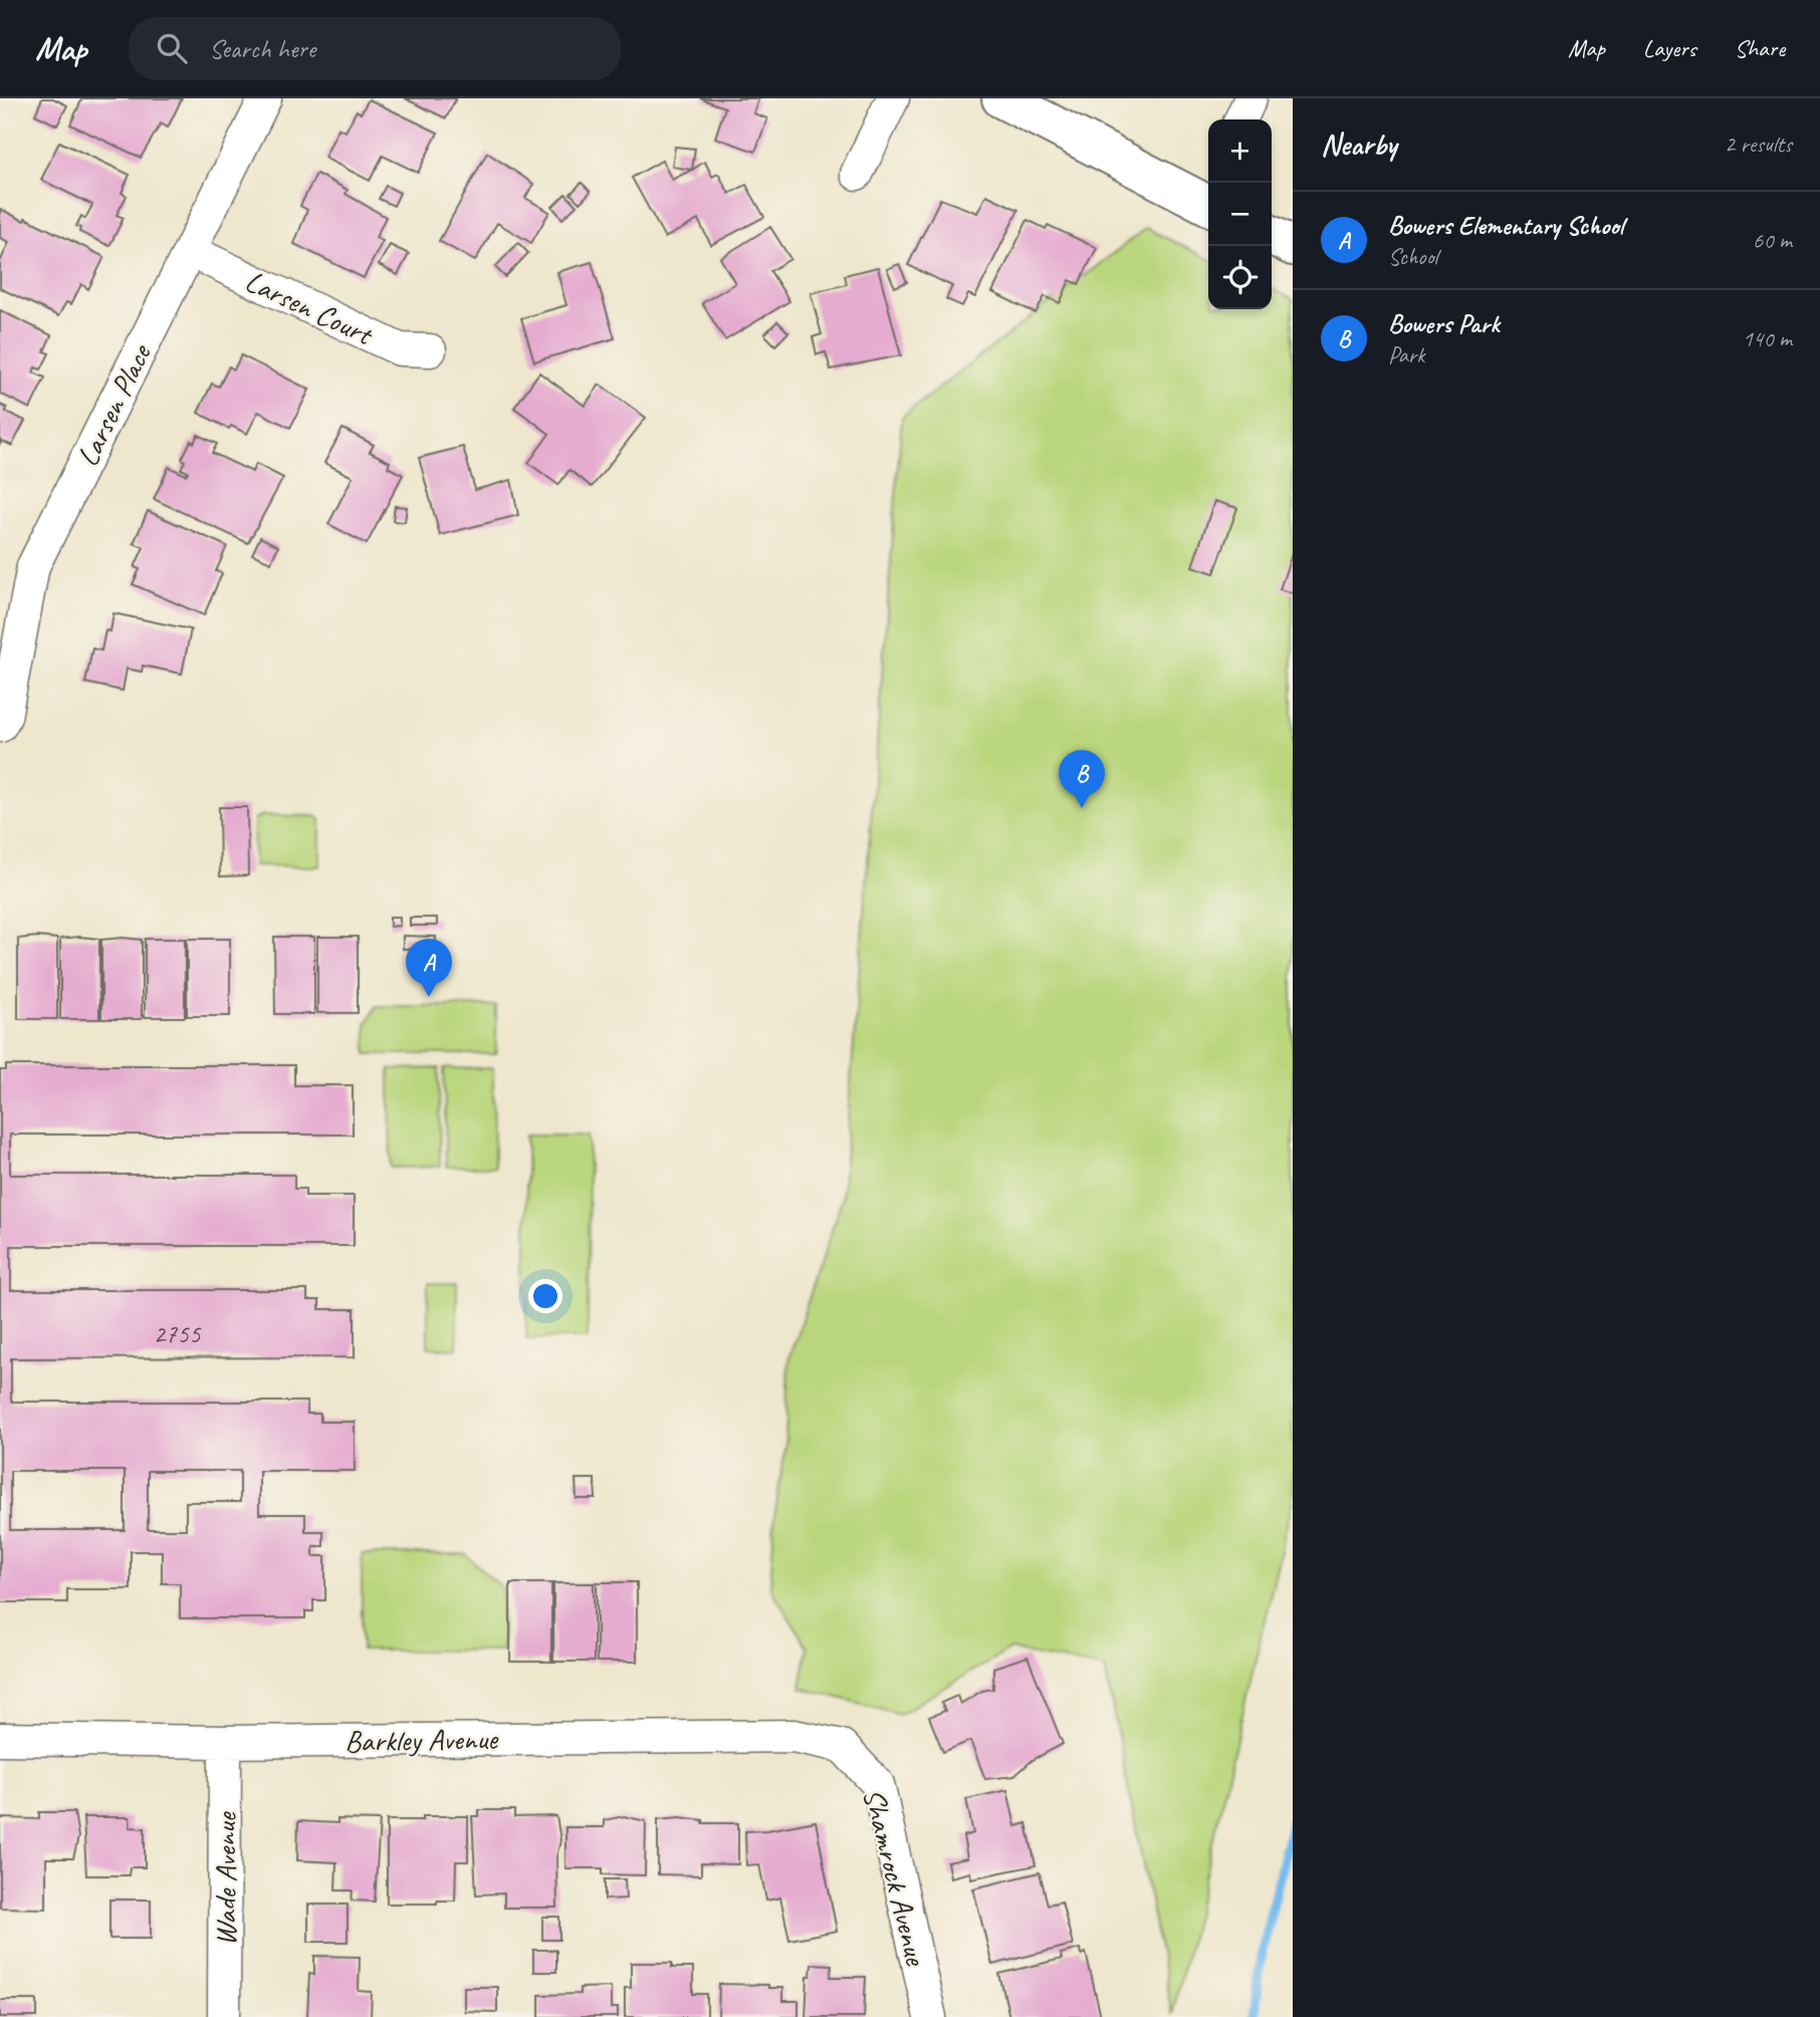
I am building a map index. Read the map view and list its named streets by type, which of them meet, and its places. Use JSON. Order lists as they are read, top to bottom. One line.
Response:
{"streets":{"street":["Larsen Court","Larsen Place","Barkley Avenue","Shamrock Avenue","Wade Avenue"]},"crossings":[["Larsen Court","Larsen Place"],["Barkley Avenue","Shamrock Avenue"],["Barkley Avenue","Wade Avenue"]],"house_numbers":["2755"],"page":{"header":"Map","search":"Search here","nav":["Map","Layers","Share"],"heading":["Nearby","2 results"],"map_buttons":["+","−"],"list":[{"mark":"A","name":"Bowers Elementary School","note":"School","value":"60 m"},{"mark":"B","name":"Bowers Park","note":"Park","value":"140 m"}],"pins":["B","A"]}}
